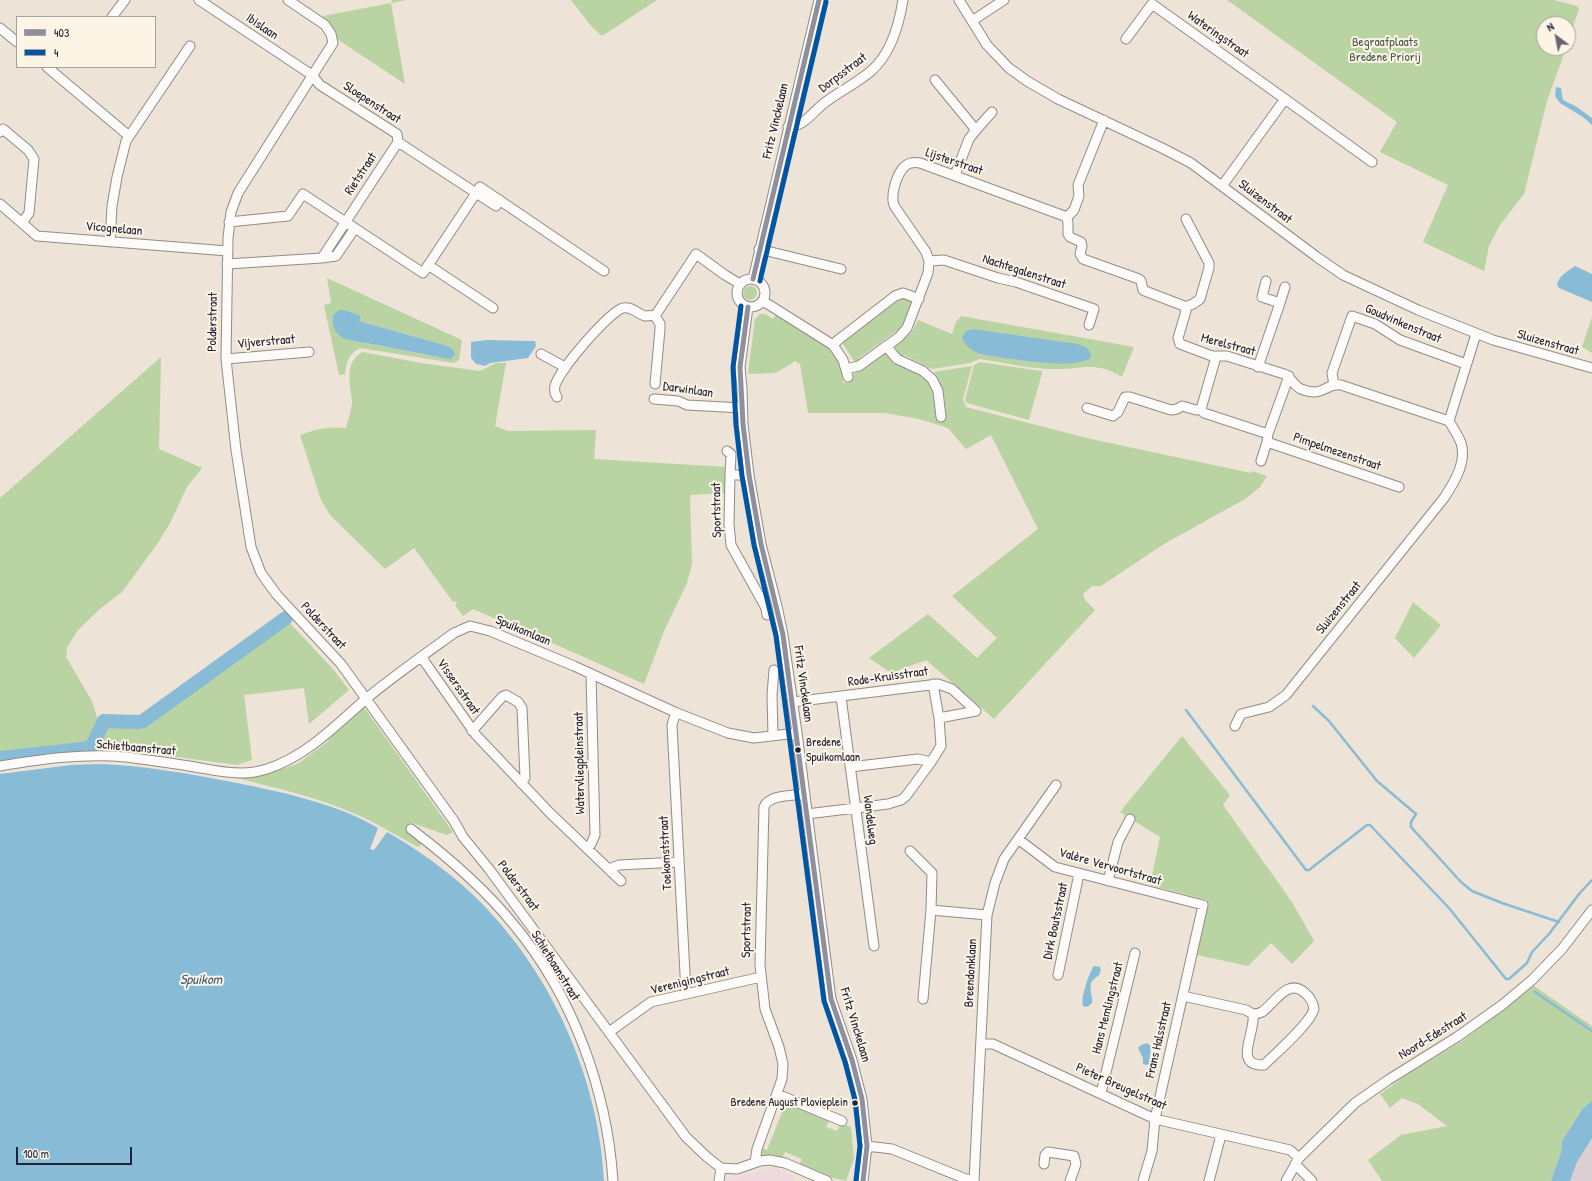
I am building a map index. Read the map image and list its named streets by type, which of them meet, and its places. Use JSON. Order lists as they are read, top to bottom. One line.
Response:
{"streets":{"street":["Ibislaan","Wateringstraat","Dorpsstraat","Sloepenstraat","Fritz Vinckelaan","Lijsterstraat","Rietstraat","Sluizenstraat","Vicognelaan","Nachtegalenstraat","Polderstraat","Goudvinkenstraat","Vijverstraat","Merelstraat","Darwinlaan","Pimpelmezenstraat","Sportstraat","Spuikomlaan","Rode-Kruisstraat","Vissersstraat","Schietbaanstraat","Watervliegpleinstraat","Wandelweg","Toekomststraat","Valère Vervoortstraat","Dirk Boutsstraat","Breendonklaan","Verenigingstraat","Hans Memlingstraat","Noord-Edestraat","Frans Halsstraat","Pieter Breugelstraat"]},"crossings":[["Ibislaan","Sloepenstraat"],["Ibislaan","Polderstraat"],["Dorpsstraat","Fritz Vinckelaan"],["Sloepenstraat","Rietstraat"],["Sloepenstraat","Polderstraat"],["Fritz Vinckelaan","Darwinlaan"],["Fritz Vinckelaan","Sportstraat"],["Fritz Vinckelaan","Spuikomlaan"],["Fritz Vinckelaan","Rode-Kruisstraat"],["Lijsterstraat","Nachtegalenstraat"],["Vicognelaan","Polderstraat"],["Polderstraat","Vijverstraat"],["Polderstraat","Spuikomlaan"],["Polderstraat","Verenigingstraat"],["Goudvinkenstraat","Merelstraat"],["Sportstraat","Verenigingstraat"],["Spuikomlaan","Vissersstraat"],["Spuikomlaan","Schietbaanstraat"],["Spuikomlaan","Watervliegpleinstraat"],["Spuikomlaan","Toekomststraat"],["Rode-Kruisstraat","Wandelweg"],["Vissersstraat","Watervliegpleinstraat"],["Toekomststraat","Verenigingstraat"],["Valère Vervoortstraat","Dirk Boutsstraat"],["Valère Vervoortstraat","Breendonklaan"],["Valère Vervoortstraat","Frans Halsstraat"],["Breendonklaan","Pieter Breugelstraat"],["Hans Memlingstraat","Pieter Breugelstraat"],["Noord-Edestraat","Pieter Breugelstraat"],["Frans Halsstraat","Pieter Breugelstraat"]],"water":["Spuikom"],"parks":["Begraafplaats Bredene Priorij"],"places":["Bredene Spuikomlaan","Bredene August Plovieplein"],"lines":["transit line 403","transit line 4"],"legend":["403","4"],"scale_bar":"100 m","north":"top left"}
